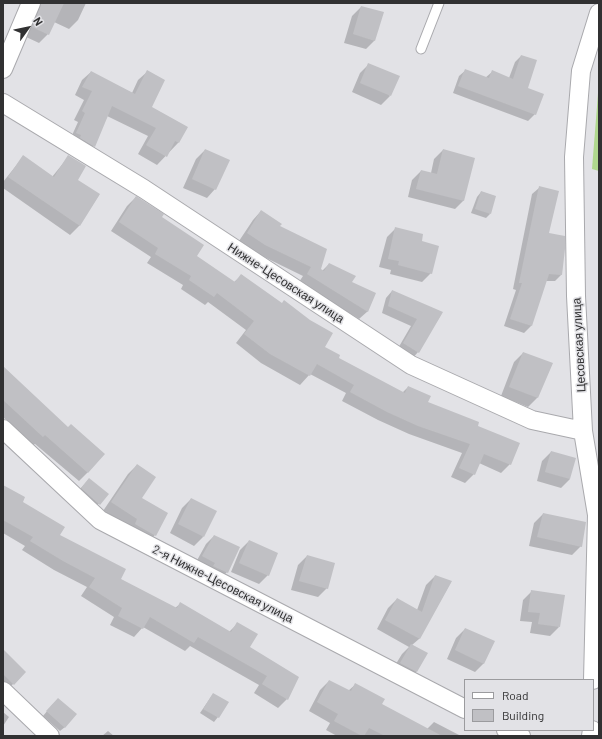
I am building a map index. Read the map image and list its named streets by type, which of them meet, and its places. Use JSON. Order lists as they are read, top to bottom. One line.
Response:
{"streets":{"street":["Нижне-Цесовская улица","Цесовская улица","2-я Нижне-Цесовская улица"]},"crossings":[["Нижне-Цесовская улица","Цесовская улица"]],"legend":["Road","Building"],"north":"top right"}
